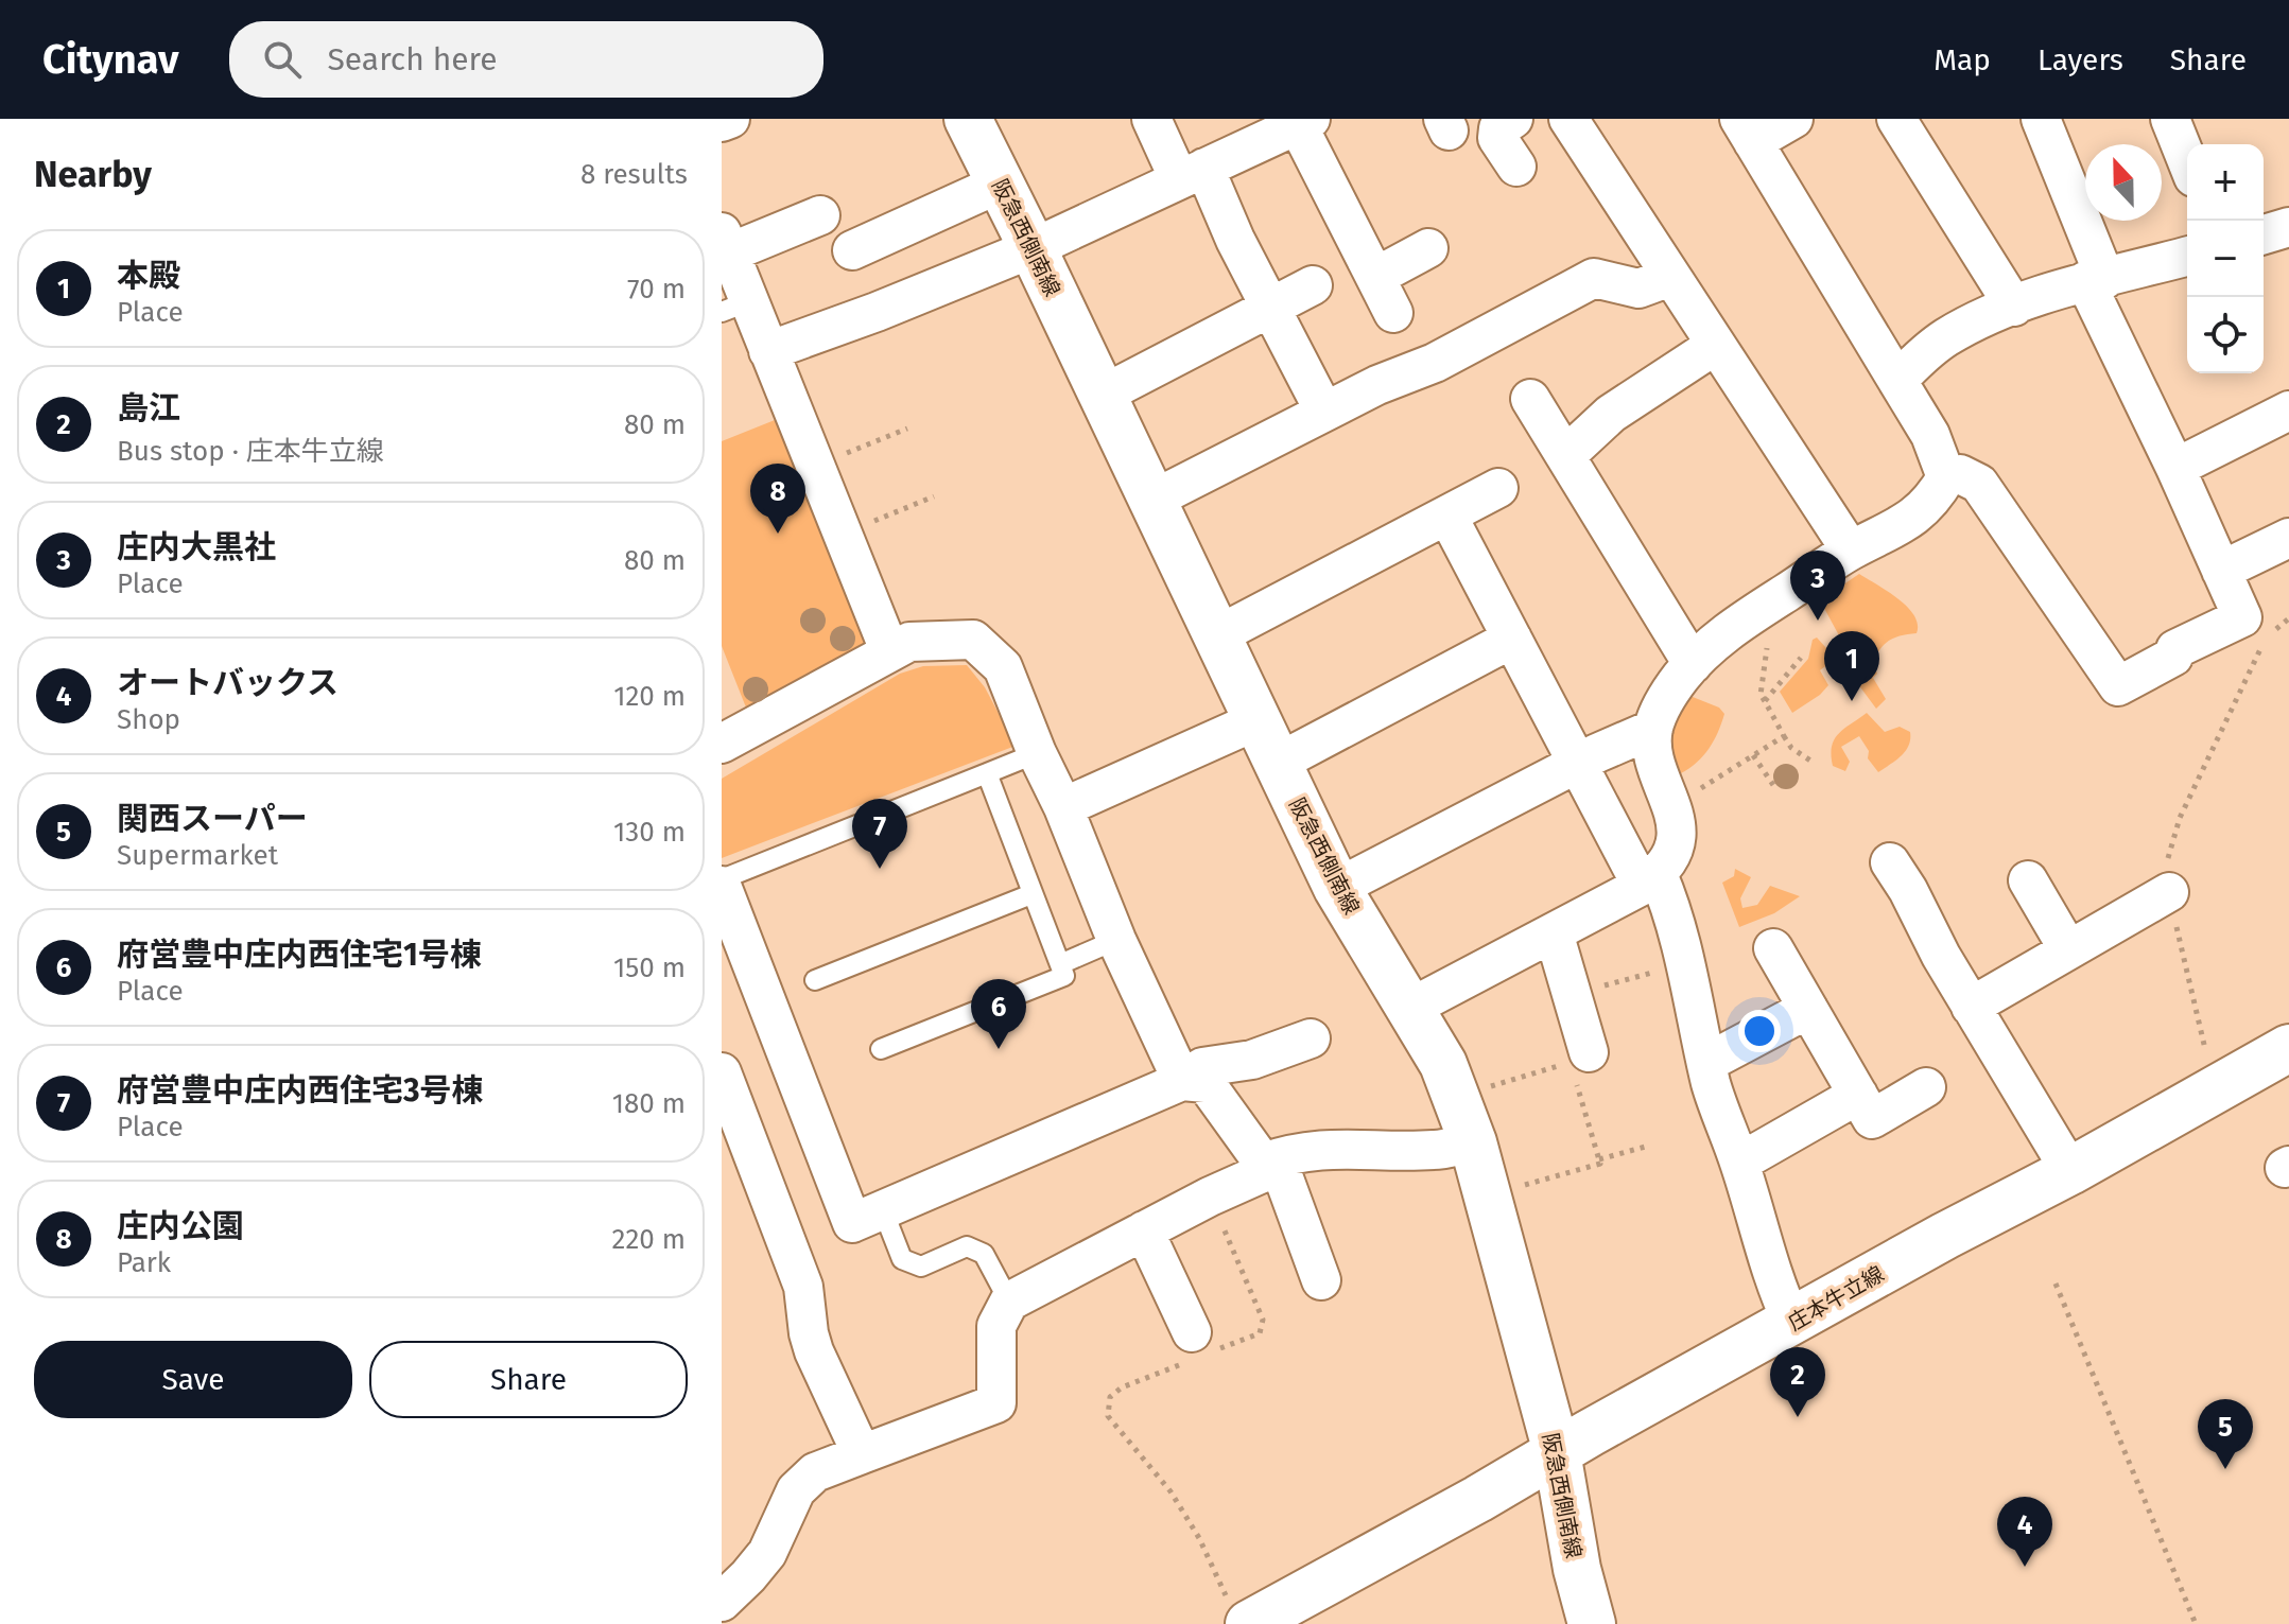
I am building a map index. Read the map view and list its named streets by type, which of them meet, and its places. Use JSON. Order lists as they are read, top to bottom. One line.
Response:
{"streets":{"street":["阪急西側南線","庄本牛立線"]},"crossings":[["阪急西側南線","庄本牛立線"]],"north":"top","page":{"header":"Citynav","search":"Search here","nav":["Map","Layers","Share"],"heading":["Nearby","8 results"],"map_buttons":["+","−"],"list":[{"mark":"1","name":"本殿","note":"Place","value":"70 m"},{"mark":"2","name":"島江","note":"Bus stop · 庄本牛立線","value":"80 m"},{"mark":"3","name":"庄内大黒社","note":"Place","value":"80 m"},{"mark":"4","name":"オートバックス","note":"Shop","value":"120 m"},{"mark":"5","name":"関西スーパー","note":"Supermarket","value":"130 m"},{"mark":"6","name":"府営豊中庄内西住宅1号棟","note":"Place","value":"150 m"},{"mark":"7","name":"府営豊中庄内西住宅3号棟","note":"Place","value":"180 m"},{"mark":"8","name":"庄内公園","note":"Park","value":"220 m"}],"pins":["8","3","1","7","6","2","5","4"],"buttons":["Save","Share"]}}
